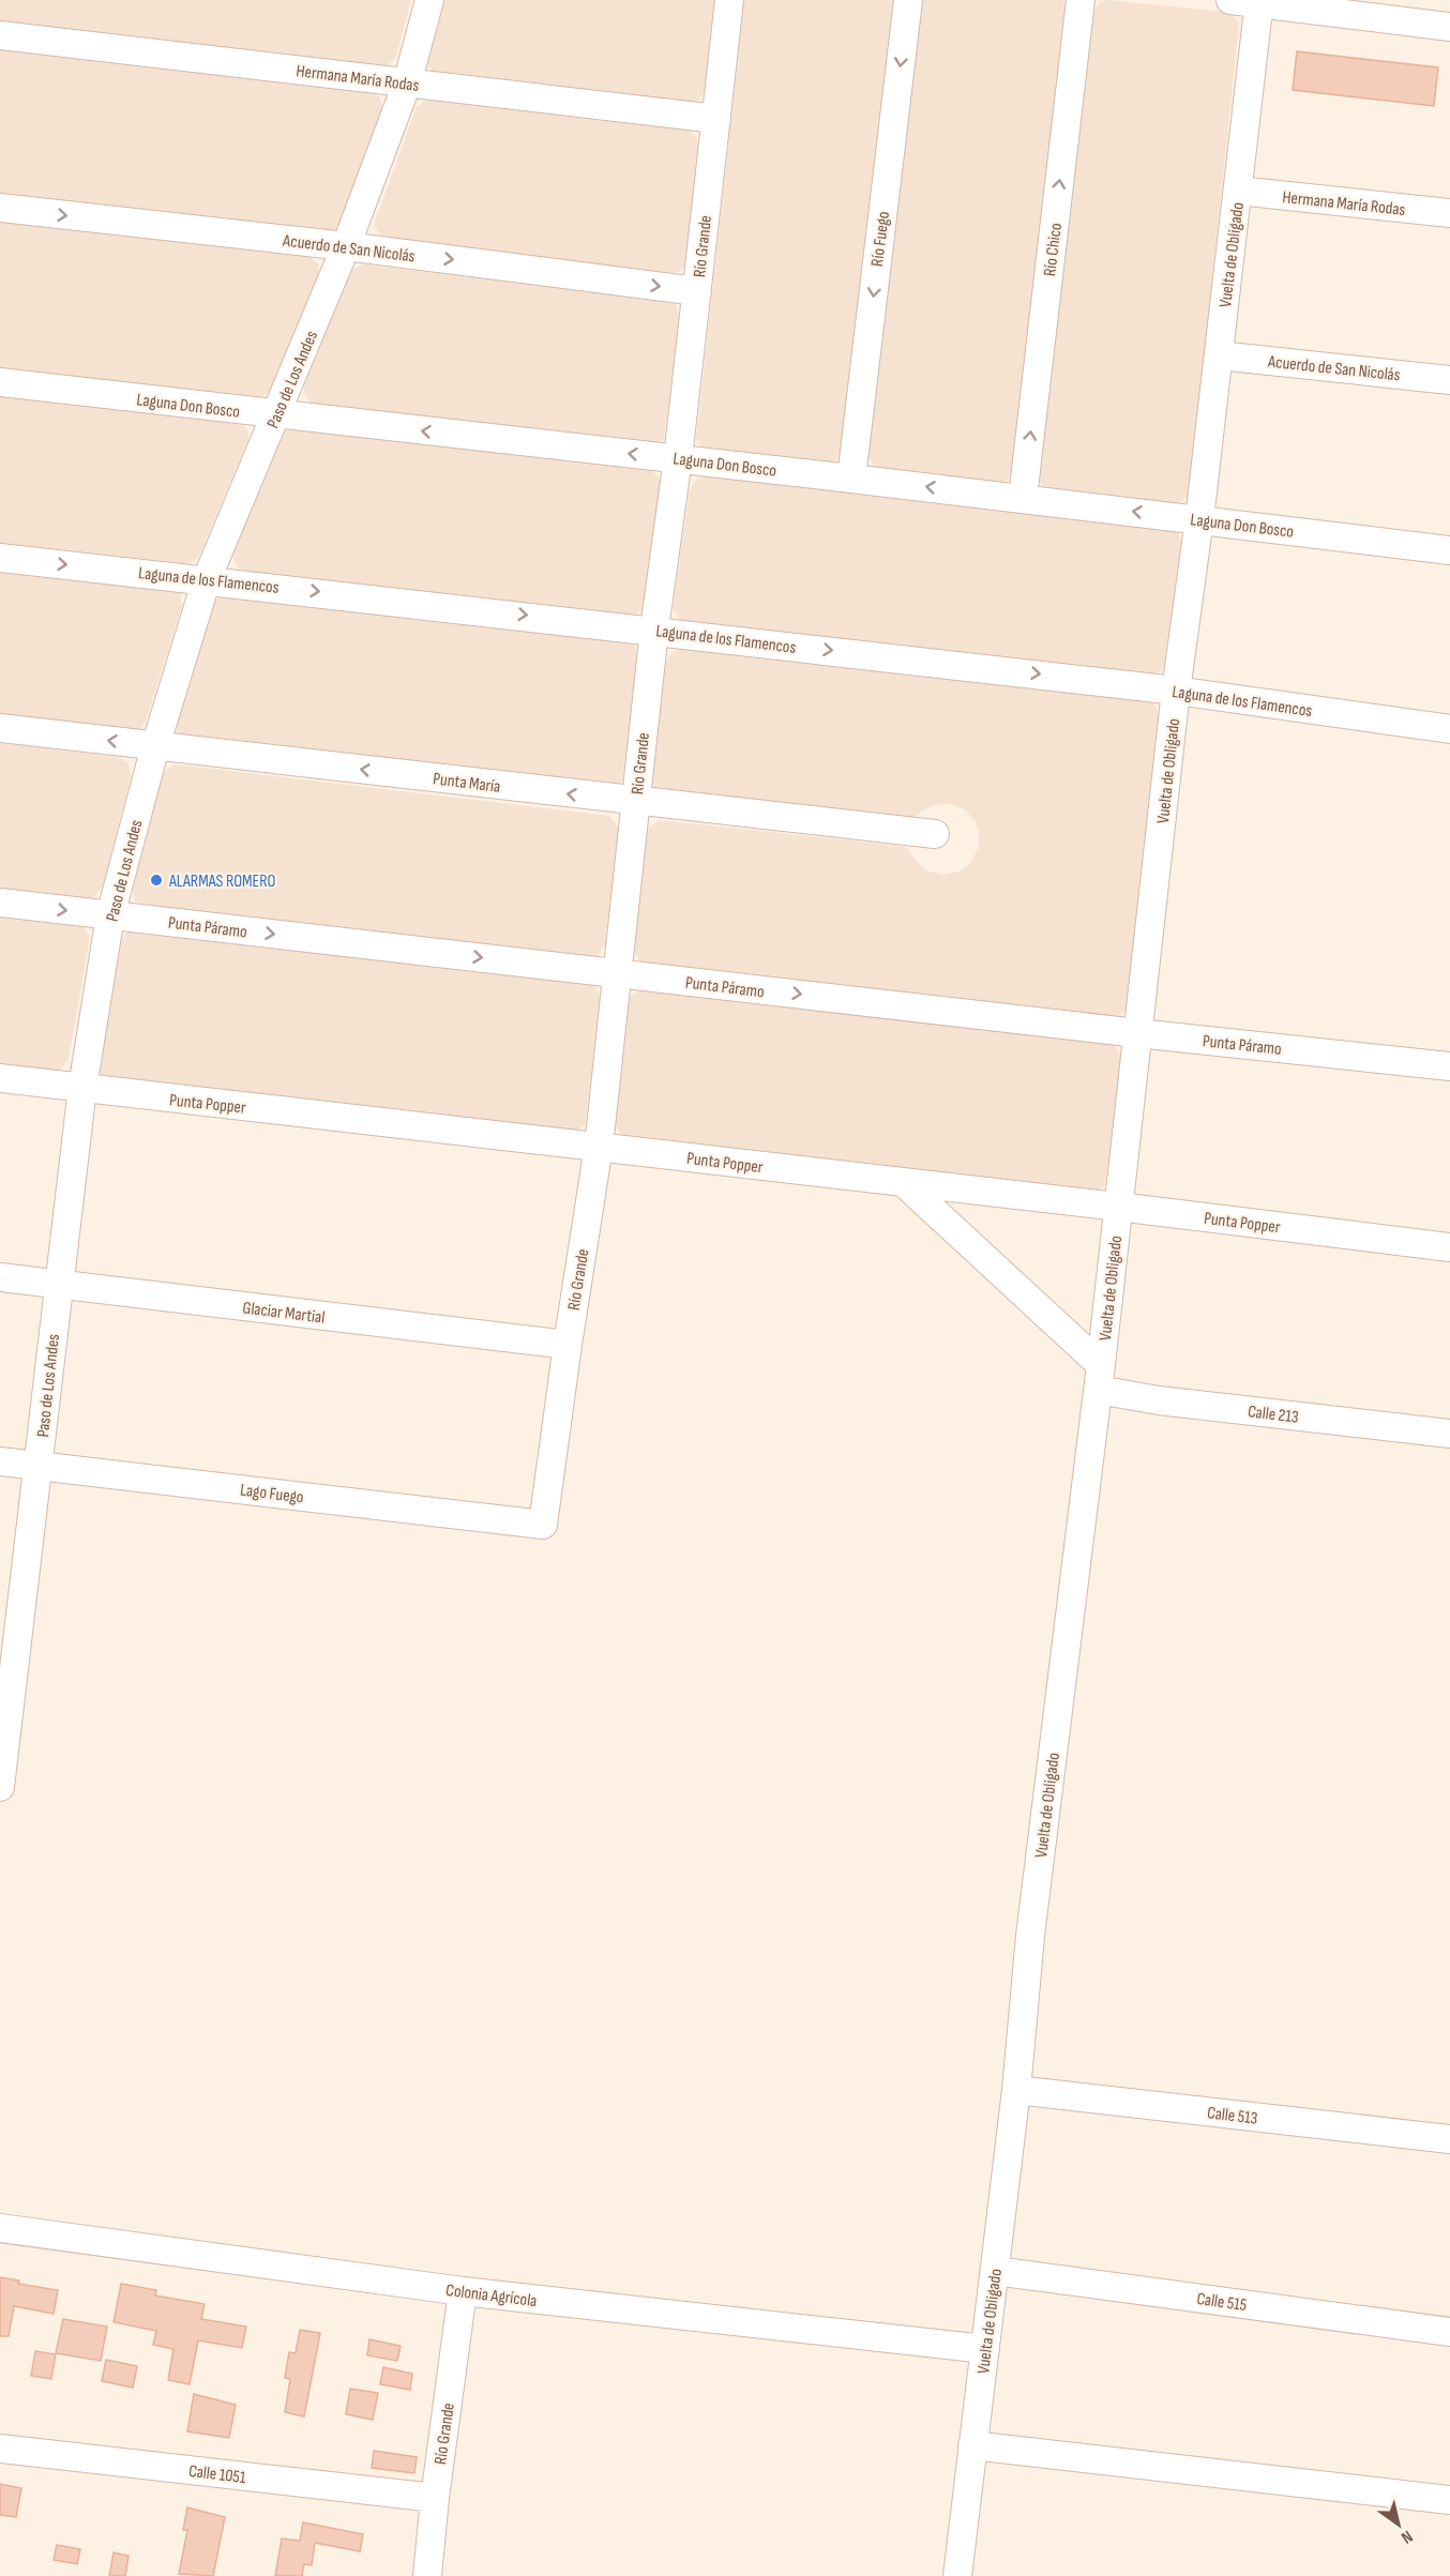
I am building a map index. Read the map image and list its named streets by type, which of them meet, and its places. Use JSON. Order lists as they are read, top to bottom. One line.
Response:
{"streets":{"street":["Hermana María Rodas","Río Fuego","Río Grande","Acuerdo de San Nicolás","Río Chico","Vuelta de Obligado","Paso de Los Andes","Laguna Don Bosco","Laguna de los Flamencos","Punta María","Punta Páramo","Punta Popper","Glaciar Martial","Calle 213","Lago Fuego","Calle 513","Colonia Agrícola","Calle 515","Calle 1051"]},"crossings":[["Hermana María Rodas","Río Grande"],["Hermana María Rodas","Vuelta de Obligado"],["Hermana María Rodas","Paso de Los Andes"],["Río Fuego","Laguna Don Bosco"],["Río Grande","Acuerdo de San Nicolás"],["Río Grande","Laguna Don Bosco"],["Río Grande","Laguna de los Flamencos"],["Río Grande","Punta María"],["Río Grande","Punta Páramo"],["Río Grande","Punta Popper"],["Río Grande","Glaciar Martial"],["Río Grande","Lago Fuego"],["Río Grande","Colonia Agrícola"],["Río Grande","Calle 1051"],["Acuerdo de San Nicolás","Vuelta de Obligado"],["Acuerdo de San Nicolás","Paso de Los Andes"],["Río Chico","Laguna Don Bosco"],["Vuelta de Obligado","Laguna Don Bosco"],["Vuelta de Obligado","Laguna de los Flamencos"],["Vuelta de Obligado","Punta Páramo"],["Vuelta de Obligado","Punta Popper"],["Vuelta de Obligado","Calle 213"],["Vuelta de Obligado","Calle 513"],["Vuelta de Obligado","Colonia Agrícola"],["Vuelta de Obligado","Calle 515"],["Paso de Los Andes","Laguna Don Bosco"],["Paso de Los Andes","Laguna de los Flamencos"],["Paso de Los Andes","Punta María"],["Paso de Los Andes","Punta Páramo"],["Paso de Los Andes","Punta Popper"],["Paso de Los Andes","Glaciar Martial"],["Paso de Los Andes","Lago Fuego"]],"one_way":["Río Fuego","Acuerdo de San Nicolás","Río Chico","Laguna Don Bosco","Laguna de los Flamencos","Punta María","Punta Páramo"],"places":["ALARMAS ROMERO"],"north":"bottom right"}
